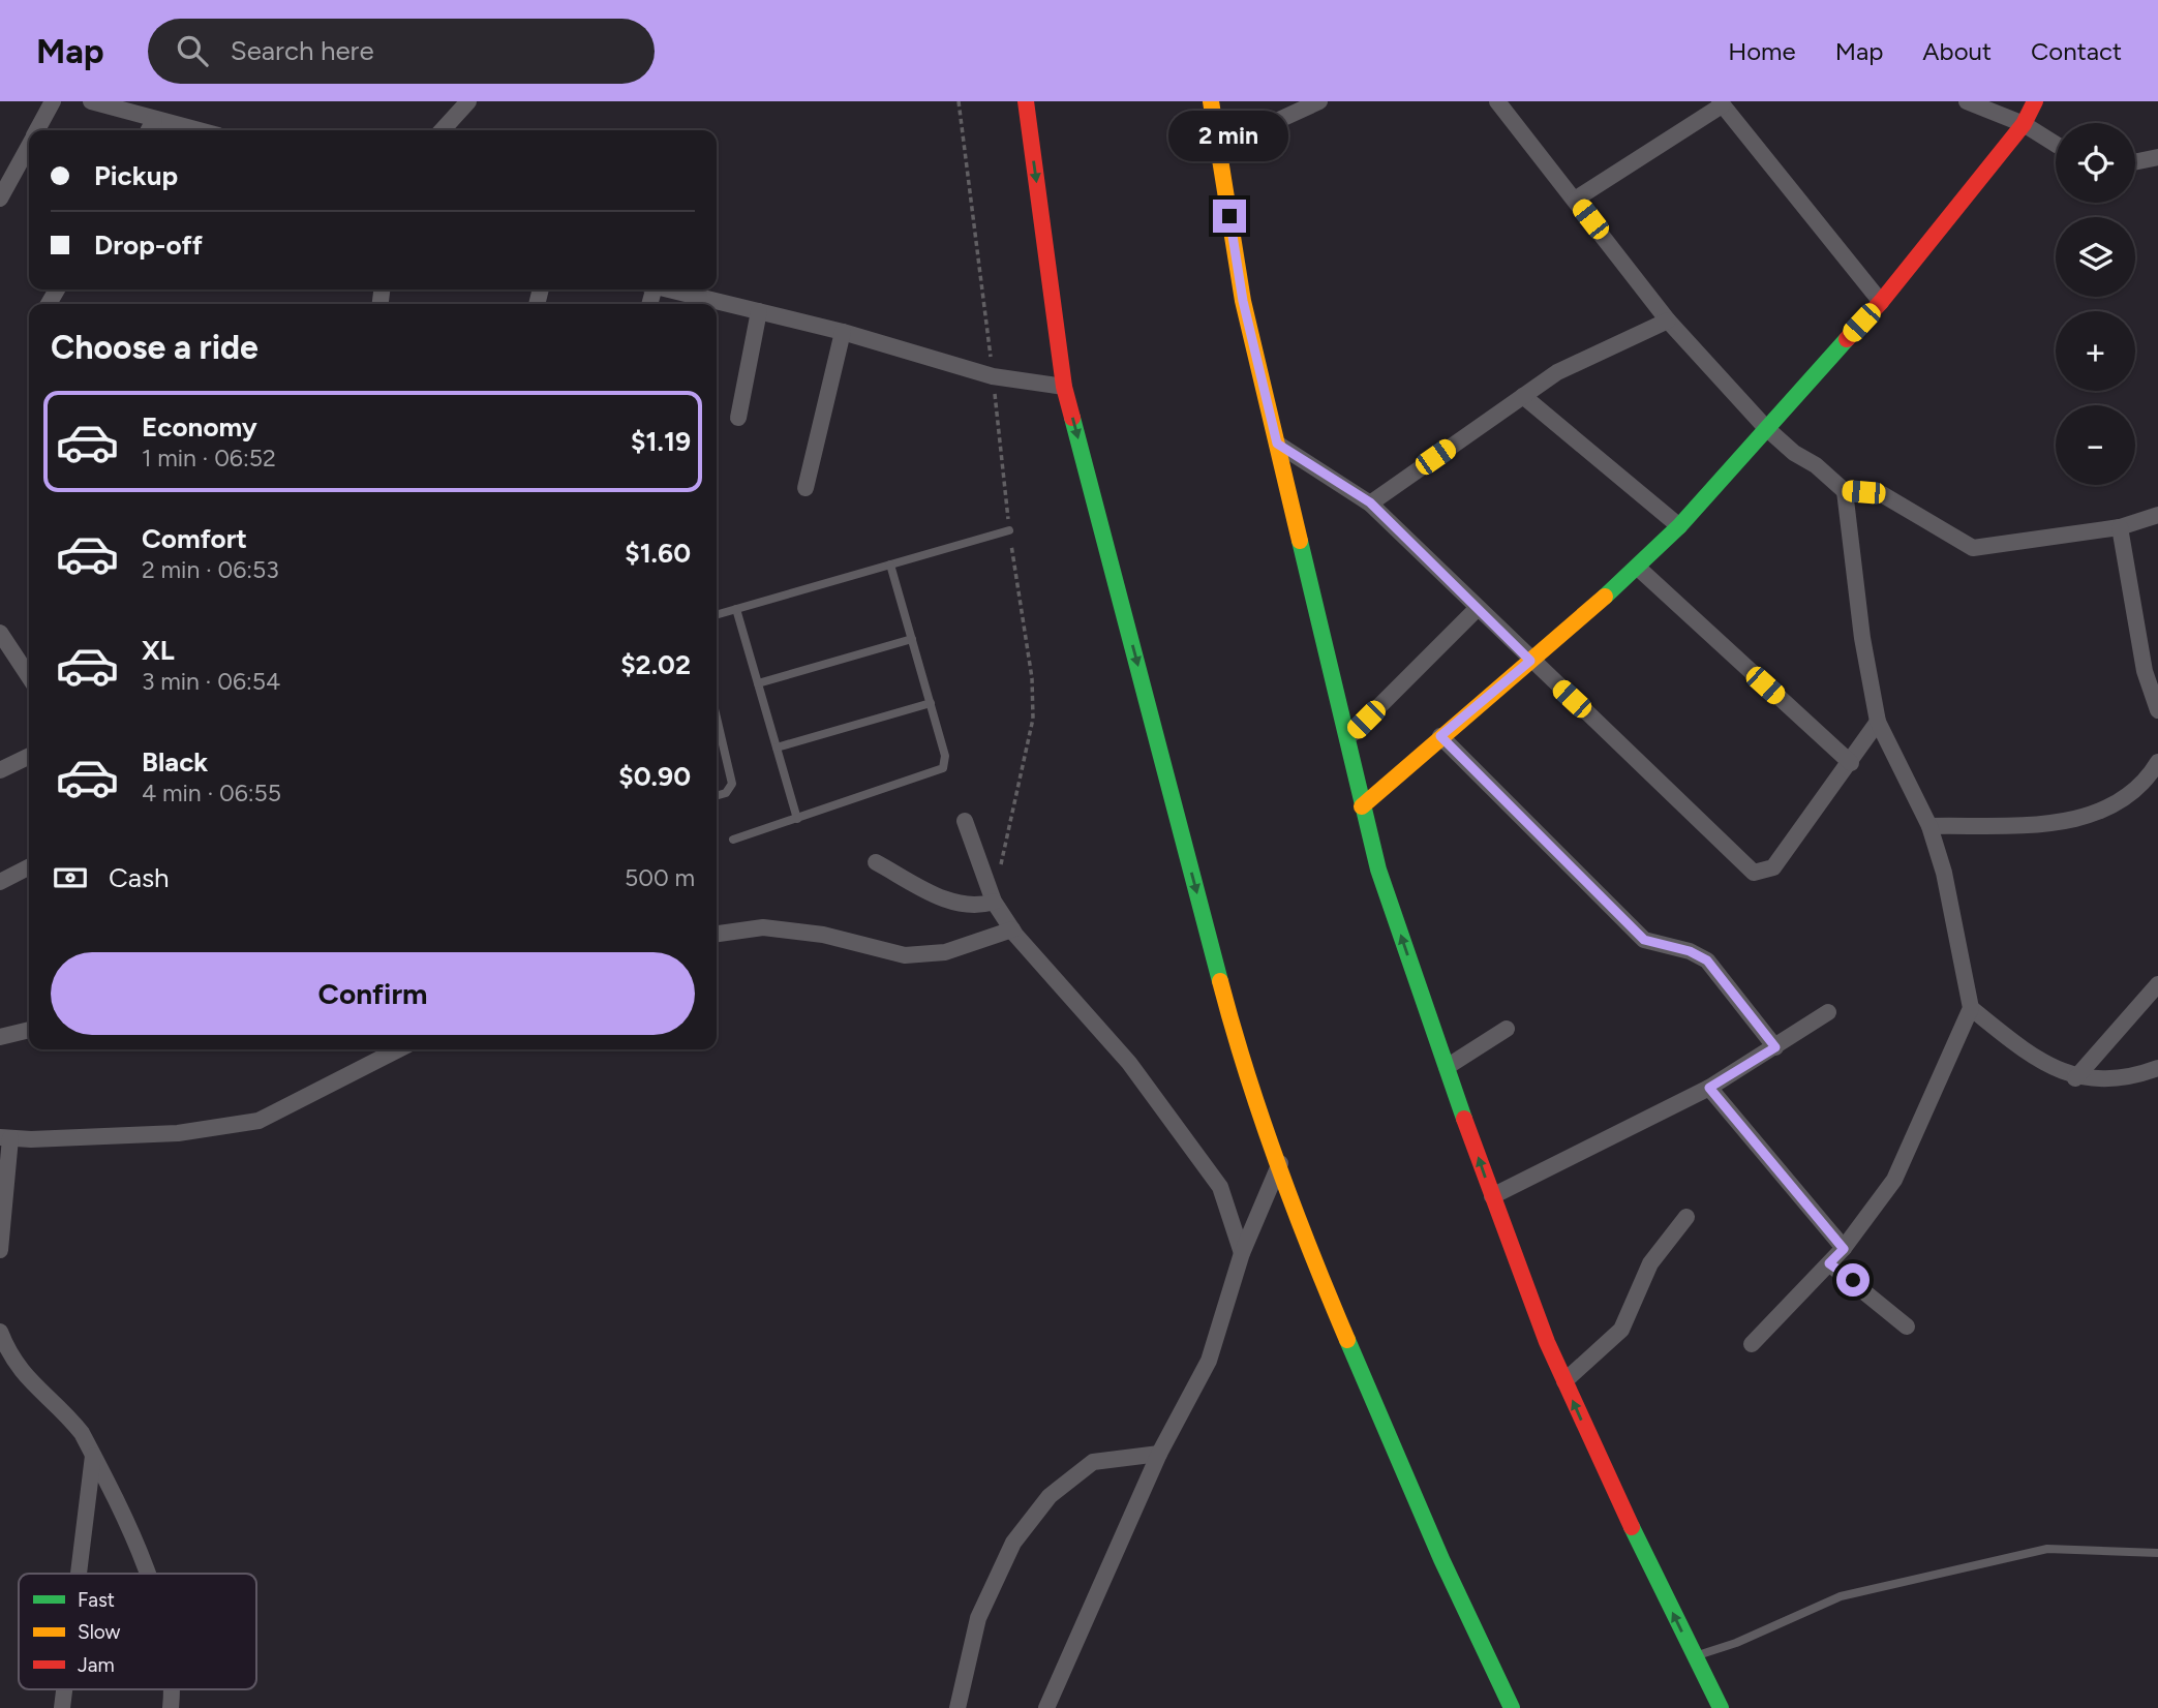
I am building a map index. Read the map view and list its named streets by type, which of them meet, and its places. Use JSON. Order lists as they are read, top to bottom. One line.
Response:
{"legend":["Fast","Slow","Jam"],"page":{"header":"Map","search":"Search here","nav":["Home","Map","About","Contact"],"bubble":"2 min","map_buttons":["+","−"],"banner":["Pickup","Drop-off"],"heading":"Choose a ride","list":[{"name":"Economy","note":"1 min · 06:52","value":"$1.19"},{"name":"Comfort","note":"2 min · 06:53","value":"$1.60"},{"name":"XL","note":"3 min · 06:54","value":"$2.02"},{"name":"Black","note":"4 min · 06:55","value":"$0.90"}],"pay":["Cash","500 m"],"buttons":"Confirm"}}
